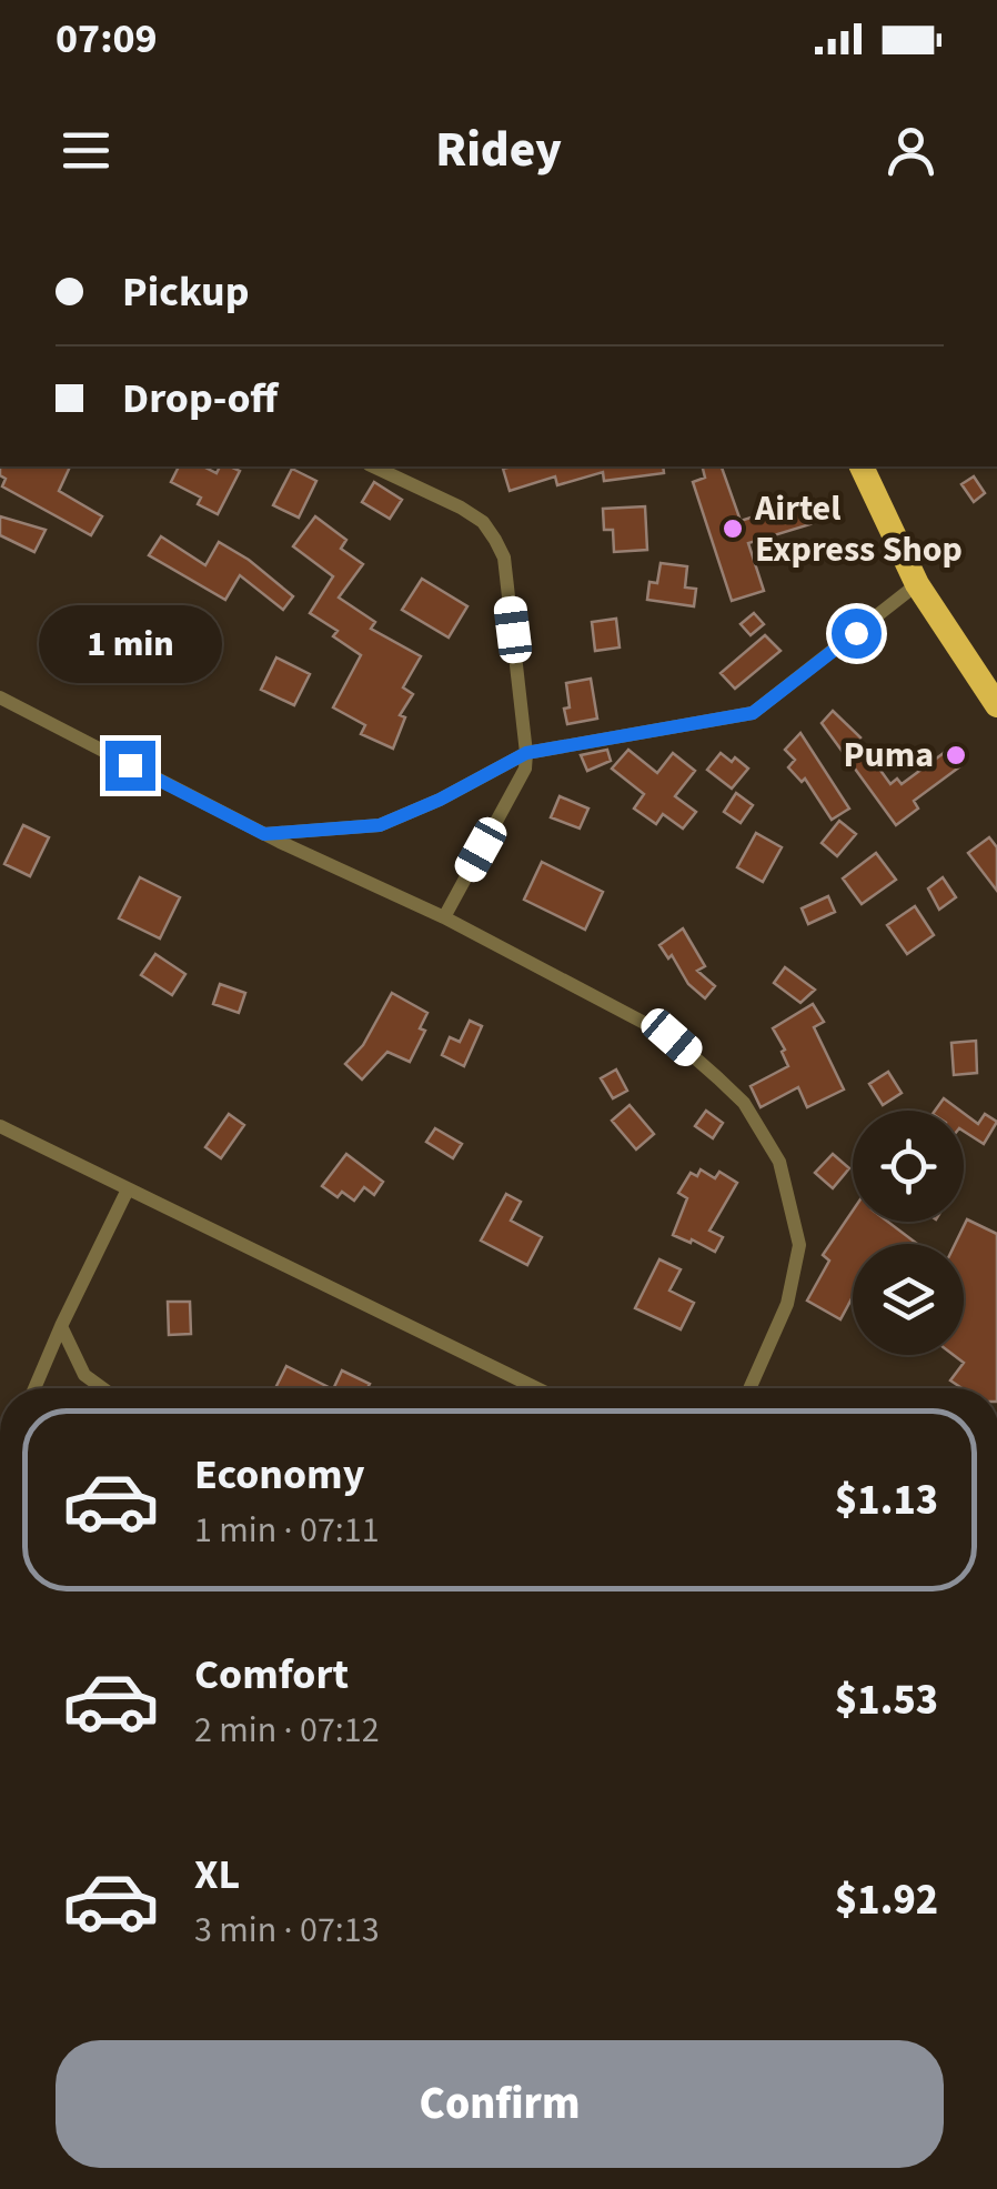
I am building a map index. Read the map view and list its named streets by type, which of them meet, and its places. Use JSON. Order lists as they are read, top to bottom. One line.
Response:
{"places":["Airtel Express Shop","Puma"],"page":{"status":"07:09","header":"Ridey","banner":["Pickup","Drop-off"],"bubble":"1 min","list":[{"name":"Economy","note":"1 min · 07:11","value":"$1.13"},{"name":"Comfort","note":"2 min · 07:12","value":"$1.53"},{"name":"XL","note":"3 min · 07:13","value":"$1.92"}],"buttons":"Confirm"}}
